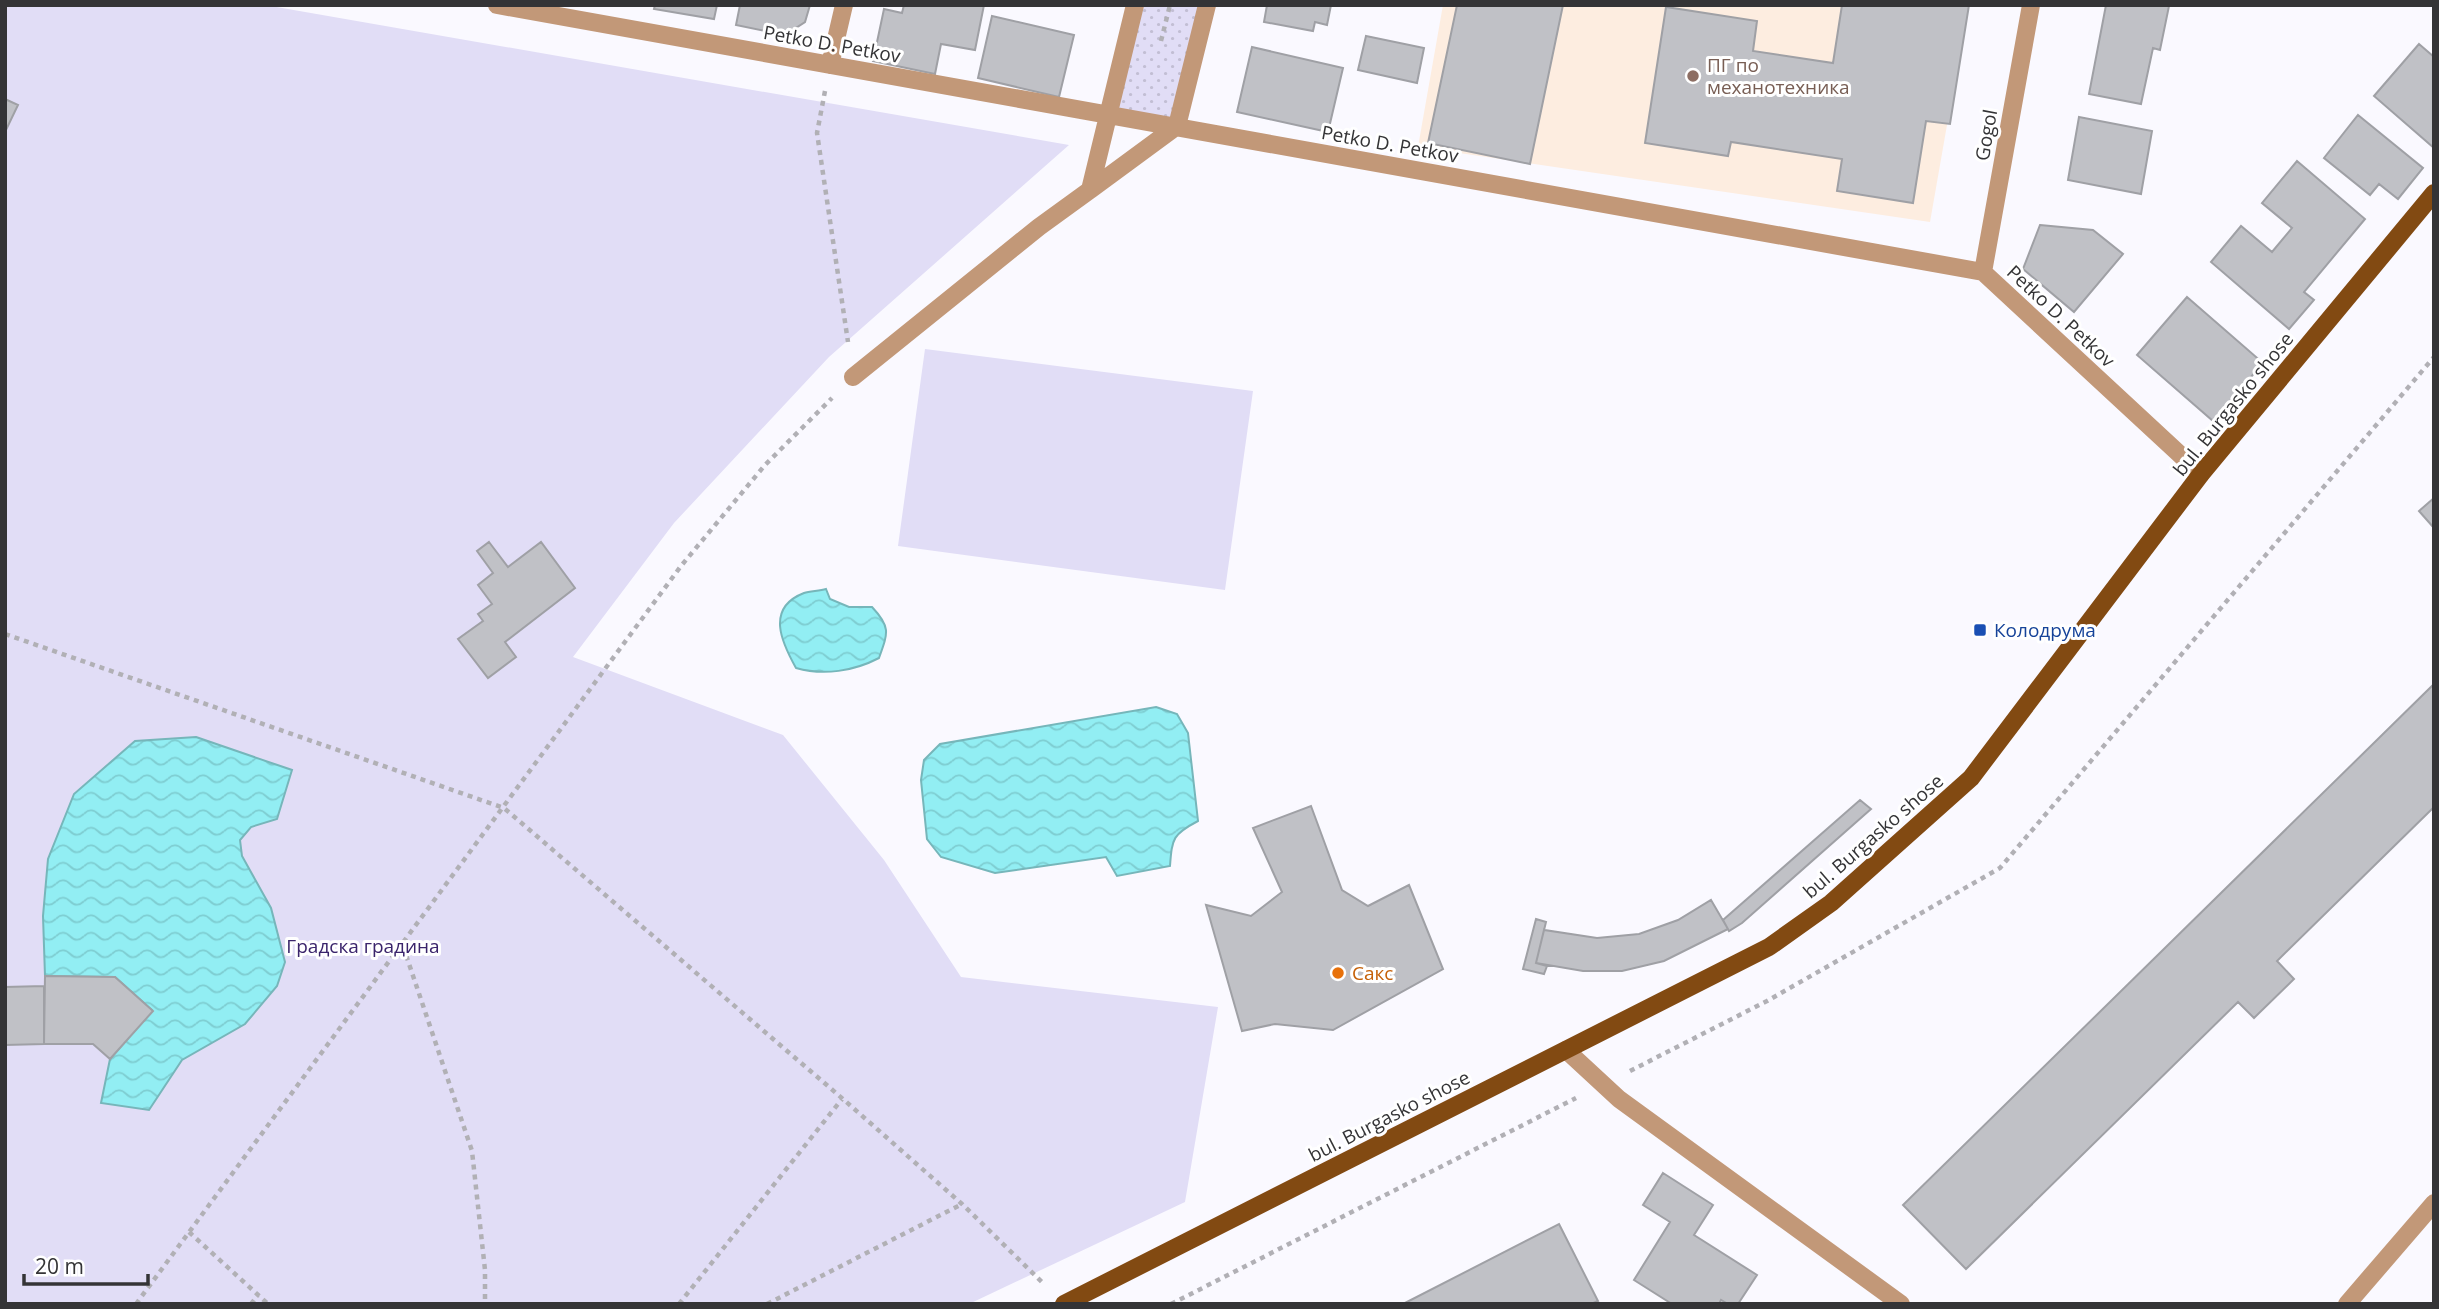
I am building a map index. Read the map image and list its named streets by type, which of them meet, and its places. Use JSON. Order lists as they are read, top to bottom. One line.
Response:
{"streets":{"main road":["bul. Burgasko shose"],"street":["Petko D. Petkov","Gogol"]},"crossings":[["Petko D. Petkov","Gogol"],["Petko D. Petkov","bul. Burgasko shose"]],"parks":["Градска градина"],"places":{"other":["ПГ по механотехника","Сакс"],"transit":["Колодрума"]},"scale_bar":"20 m"}
